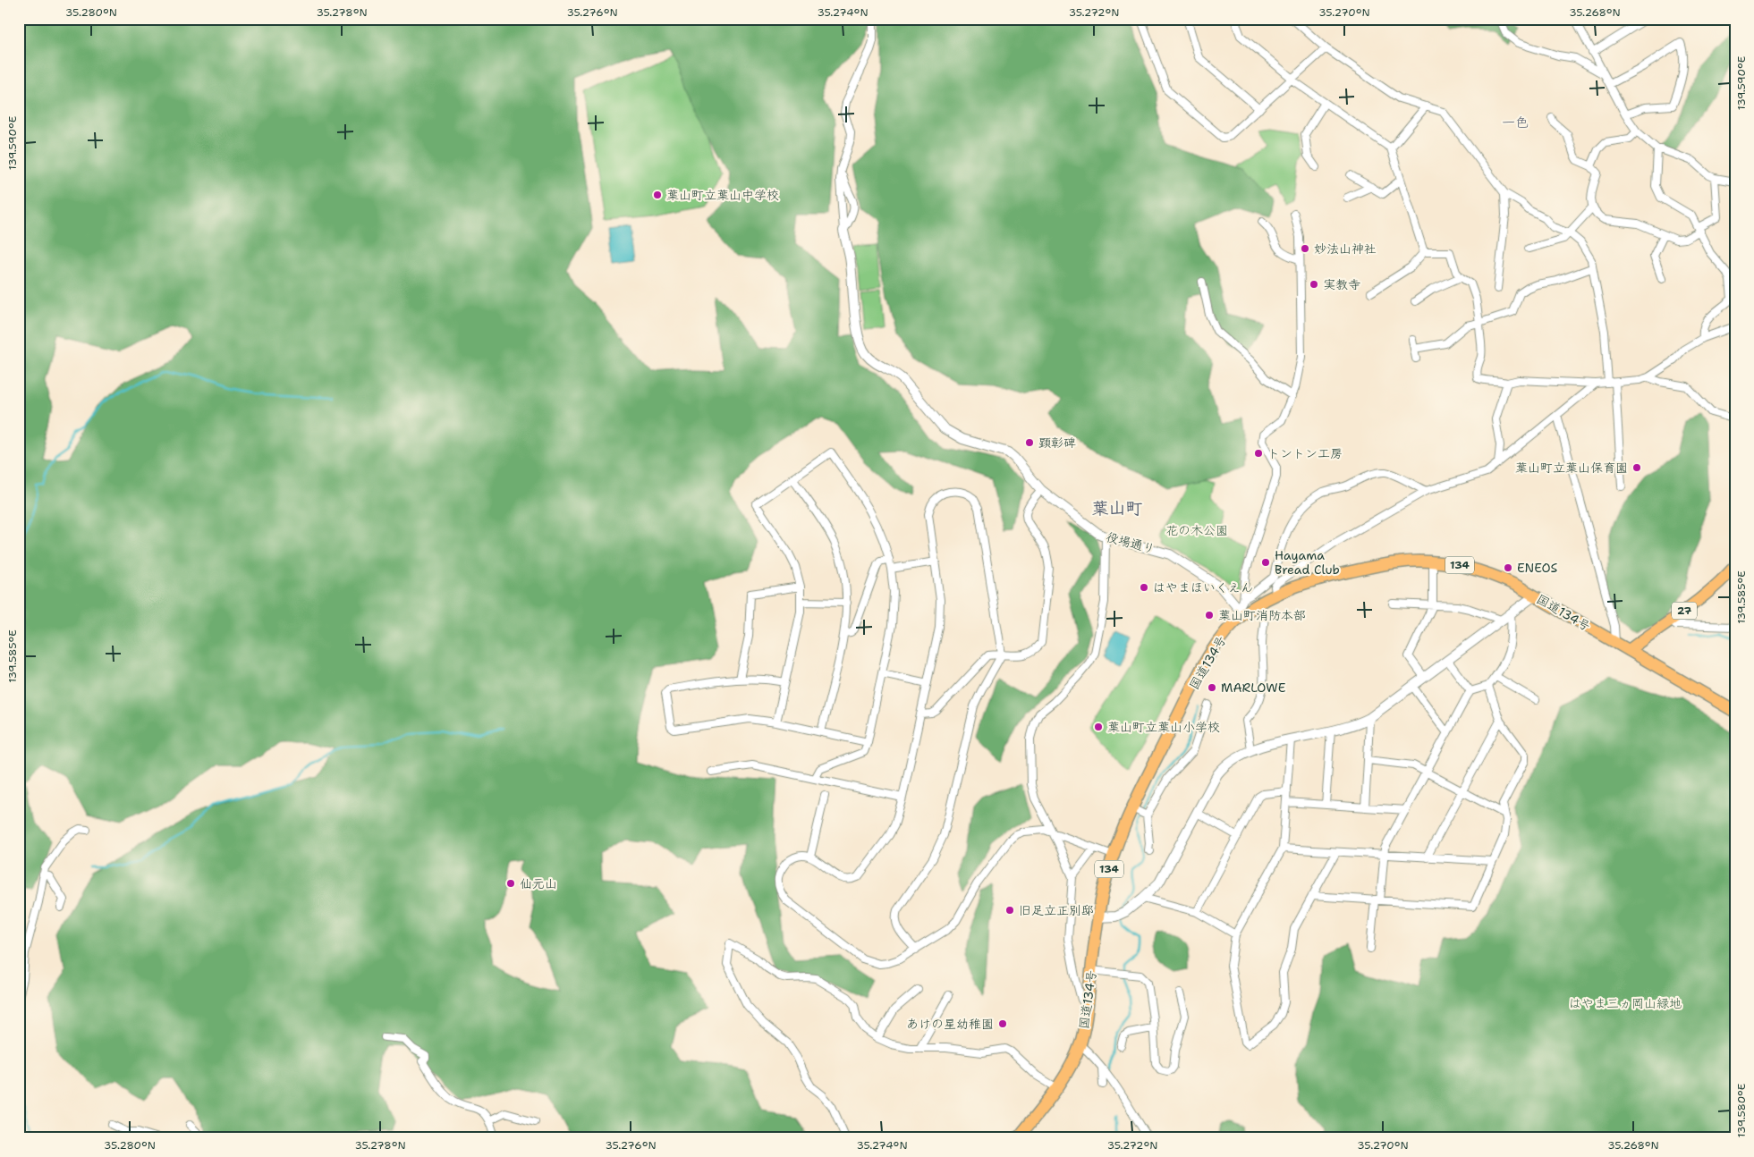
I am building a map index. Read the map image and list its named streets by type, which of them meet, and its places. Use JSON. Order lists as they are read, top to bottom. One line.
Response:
{"streets":{"main road":["134","27","国道134号"],"street":["役場通り"]},"crossings":[["役場通り","国道134号"],["27","国道134号"]],"districts":["一色","葉山町"],"parks":["花の木公園","はやま三ヵ岡山緑地"],"places":["葉山町立葉山中学校","妙法山神社","実教寺","顕彰碑","トントン工房","葉山町立葉山保育園","Hayama Bread Club","ENEOS","はやまほいくえん","葉山町消防本部","MARLOWE","葉山町立葉山小学校","仙元山","旧足立正別邸","あけの星幼稚園"],"coordinates":["35.280°N","35.278°N","35.276°N","35.274°N","35.272°N","35.270°N","35.268°N","139.590°E","139.585°E","139.580°E"]}
